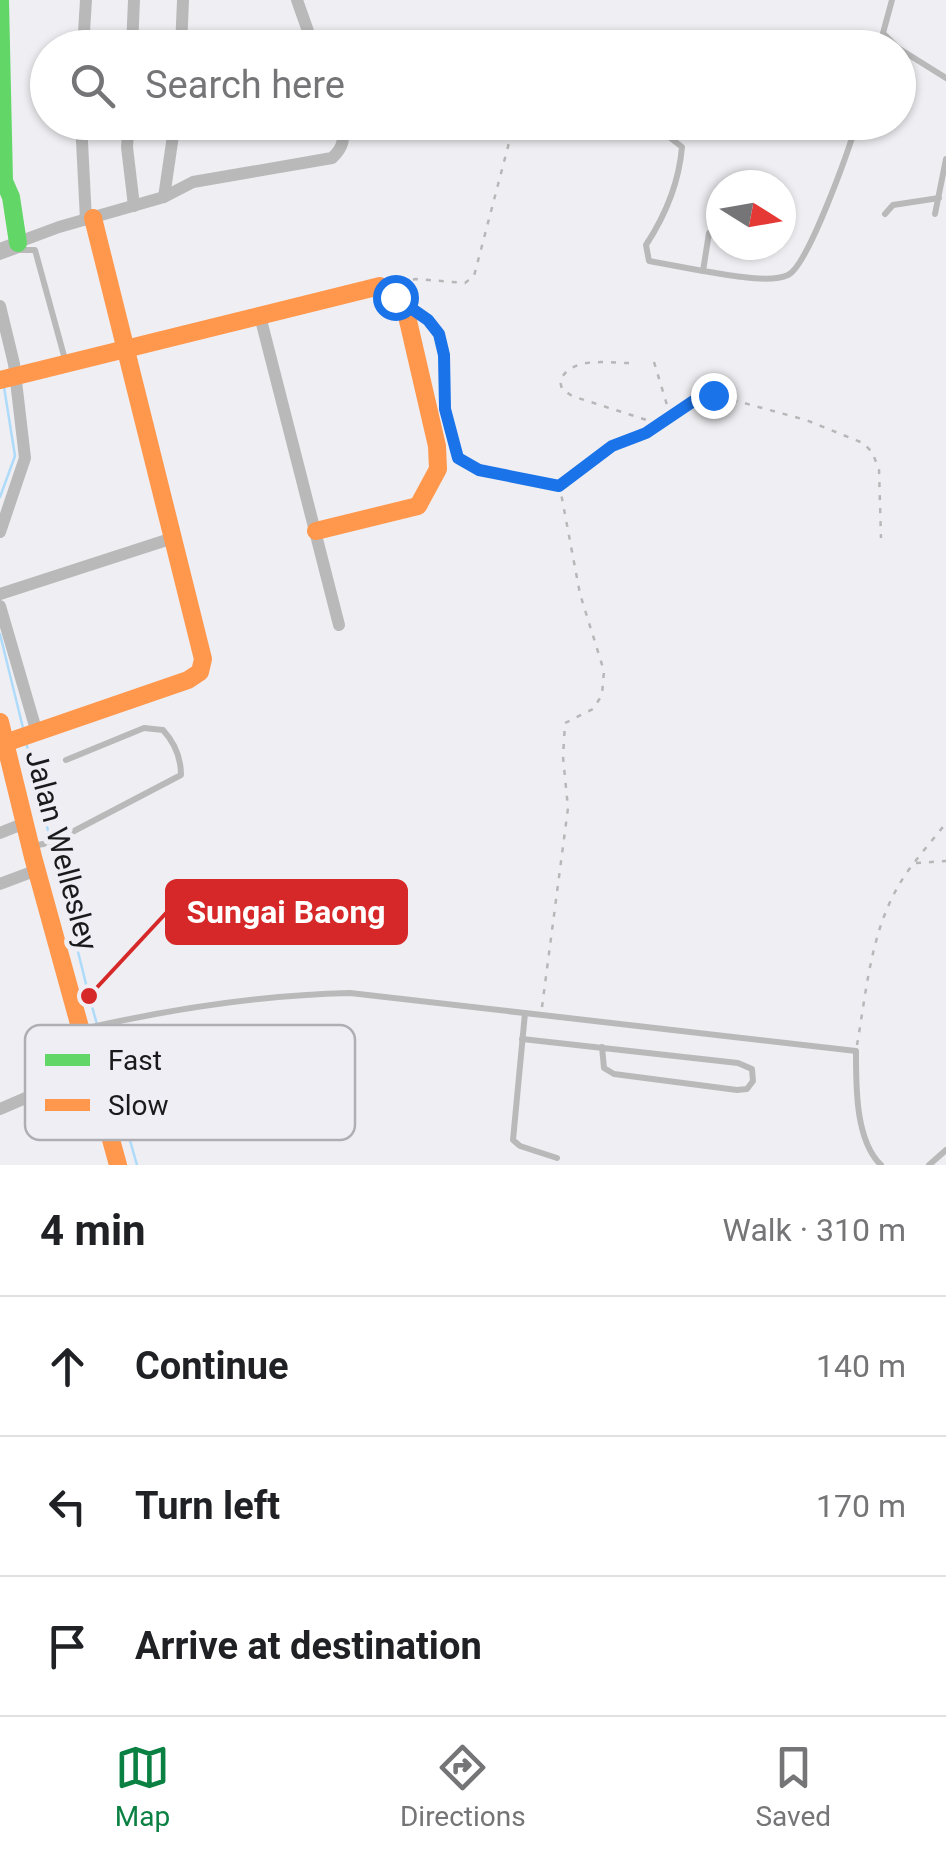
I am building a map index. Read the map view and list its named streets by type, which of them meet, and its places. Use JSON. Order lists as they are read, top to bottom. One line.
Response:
{"streets":{"street":["Jalan Wellesley"]},"places":["Sungai Baong"],"legend":["Fast","Slow"],"north":"right","page":{"search":"Search here","heading":["4 min","Walk · 310 m"],"list":[["Continue","140 m"],["Turn left","170 m"],"Arrive at destination"],"nav":["Map","Directions","Saved"]}}
